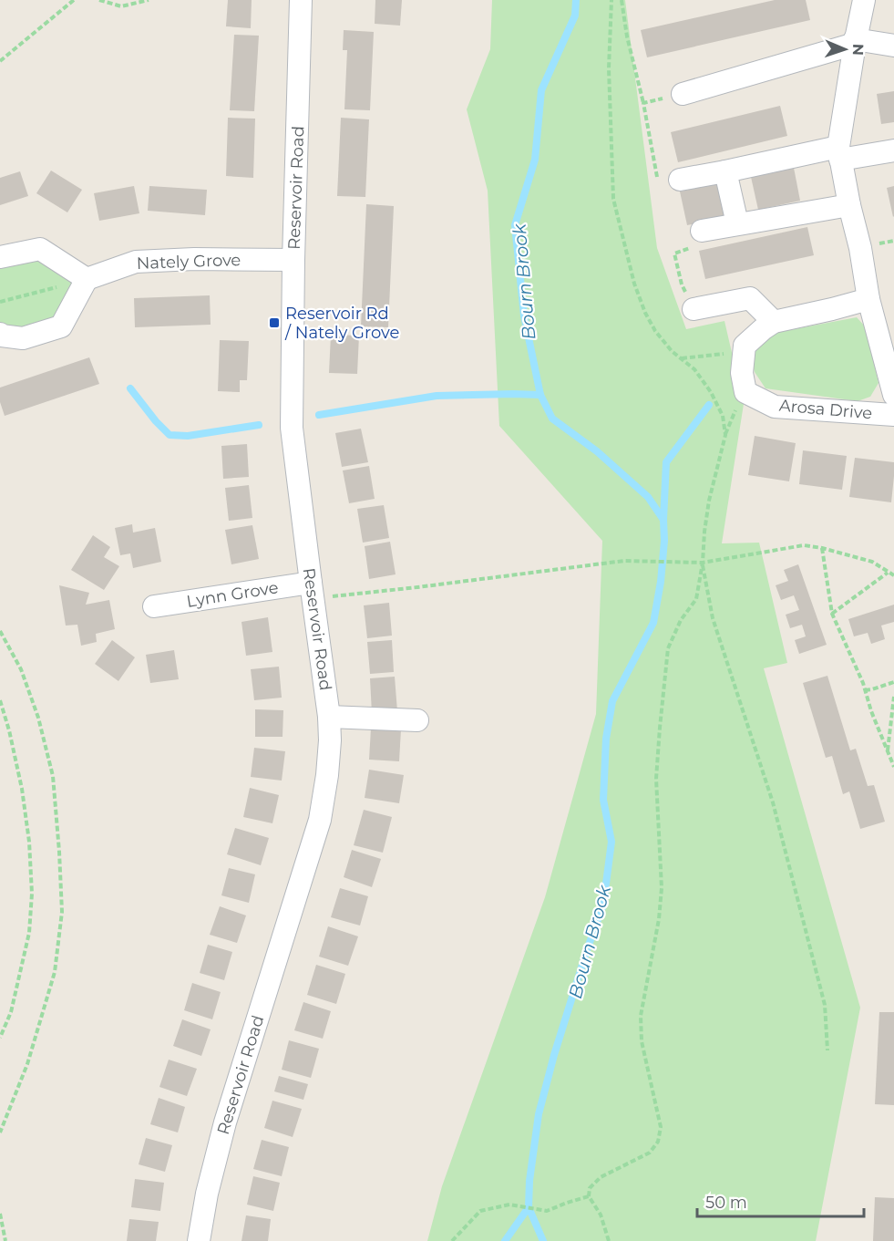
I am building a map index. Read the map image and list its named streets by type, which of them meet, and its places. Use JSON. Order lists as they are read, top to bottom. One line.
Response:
{"streets":{"street":["Reservoir Road","Nately Grove","Arosa Drive","Lynn Grove"]},"crossings":[["Reservoir Road","Nately Grove"],["Reservoir Road","Lynn Grove"]],"water":["Bourn Brook"],"places":{"transit":["Reservoir Rd / Nately Grove"]},"scale_bar":"50 m","north":"right"}
